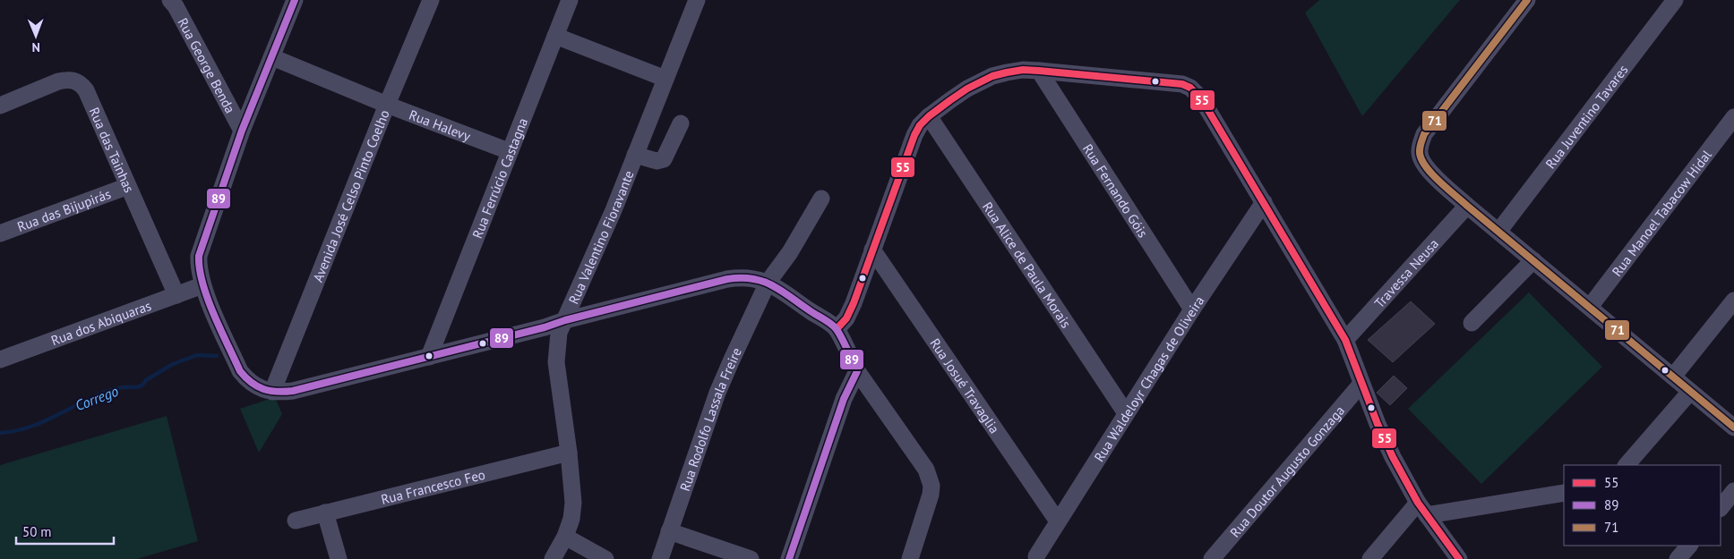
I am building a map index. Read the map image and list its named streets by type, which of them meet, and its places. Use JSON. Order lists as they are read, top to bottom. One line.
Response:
{"streets":{"street":["Rua George Benda","Rua Juventino Tavares","Rua Halevy","Rua das Tainhas","Rua Ferrúcio Castagna","Rua Fernando Góis","Avenida José Celso Pinto Coelho","Rua das Bijupirás","Rua Manoel Tabacow Hidal","Rua Valentino Fioravante","Rua Alice de Paula Morais","Travessa Neusa","Rua dos Abiquaras","Rua Waldeloyr Chagas de Oliveira","Rua Josué Travaglia","Rua Rodolfo Lassala Freire","Rua Doutor Augusto Gonzaga","Rua Francesco Feo"]},"crossings":[["Rua Halevy","Rua Ferrúcio Castagna"],["Rua Halevy","Avenida José Celso Pinto Coelho"],["Rua das Tainhas","Rua das Bijupirás"],["Rua das Tainhas","Rua dos Abiquaras"],["Rua Fernando Góis","Rua Waldeloyr Chagas de Oliveira"],["Rua Valentino Fioravante","Rua Francesco Feo"],["Rua Alice de Paula Morais","Rua Waldeloyr Chagas de Oliveira"],["Rua Waldeloyr Chagas de Oliveira","Rua Josué Travaglia"]],"water":["Corrego"],"lines":["transit line 89","transit line 71","transit line 55"],"legend":["55","89","71"],"scale_bar":"50 m","north":"bottom"}
